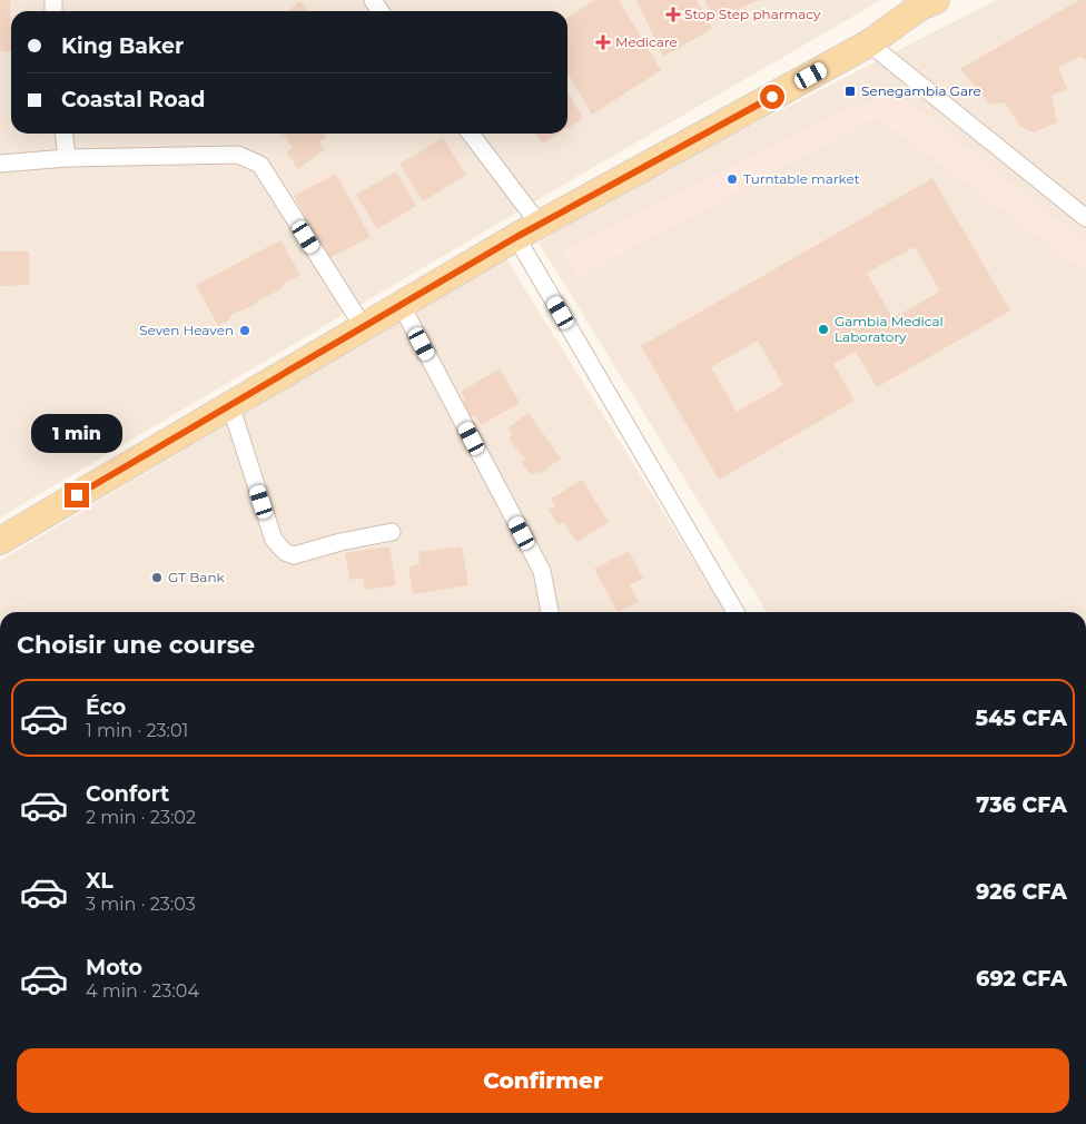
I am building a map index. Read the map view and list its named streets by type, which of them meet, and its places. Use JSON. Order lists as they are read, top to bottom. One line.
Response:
{"places":{"health":["Stop Step pharmacy","Medicare"],"transit":["Senegambia Gare"],"other":["Turntable market","Gambia Medical Laboratory","Seven Heaven","GT Bank"]},"page":{"banner":["King Baker","Coastal Road"],"bubble":"1 min","heading":"Choisir une course","list":[{"name":"Éco","note":"1 min · 23:01","value":"545 CFA"},{"name":"Confort","note":"2 min · 23:02","value":"736 CFA"},{"name":"XL","note":"3 min · 23:03","value":"926 CFA"},{"name":"Moto","note":"4 min · 23:04","value":"692 CFA"}],"buttons":"Confirmer"}}
